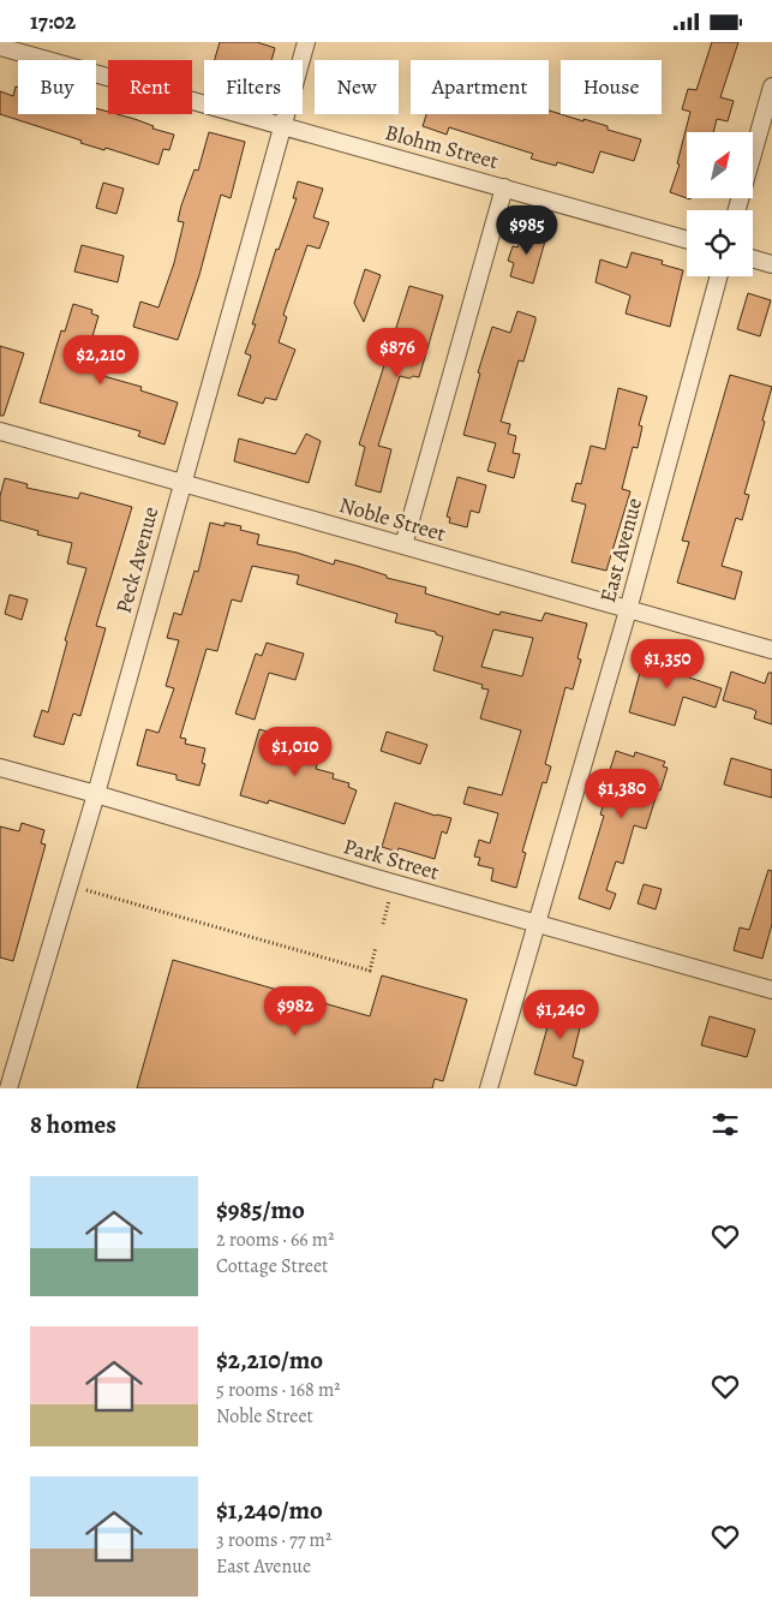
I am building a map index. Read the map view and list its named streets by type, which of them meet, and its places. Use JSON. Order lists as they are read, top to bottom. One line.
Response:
{"streets":{"street":["Blohm Street","Noble Street","East Avenue","Peck Avenue","Park Street"]},"crossings":[["Blohm Street","Peck Avenue"],["Noble Street","East Avenue"],["Noble Street","Peck Avenue"],["East Avenue","Park Street"],["Peck Avenue","Park Street"]],"north":"top right","page":{"status":"17:02","chip":["Buy","Rent","Filters","New","Apartment","House"],"price":["$985","$876","$2,210","$1,350","$1,010","$1,380","$982","$1,240"],"heading":"8 homes","list":[{"name":"$985/mo","note":"2 rooms · 66 m² · Cottage Street"},{"name":"$2,210/mo","note":"5 rooms · 168 m² · Noble Street"},{"name":"$1,240/mo","note":"3 rooms · 77 m² · East Avenue"}]}}
